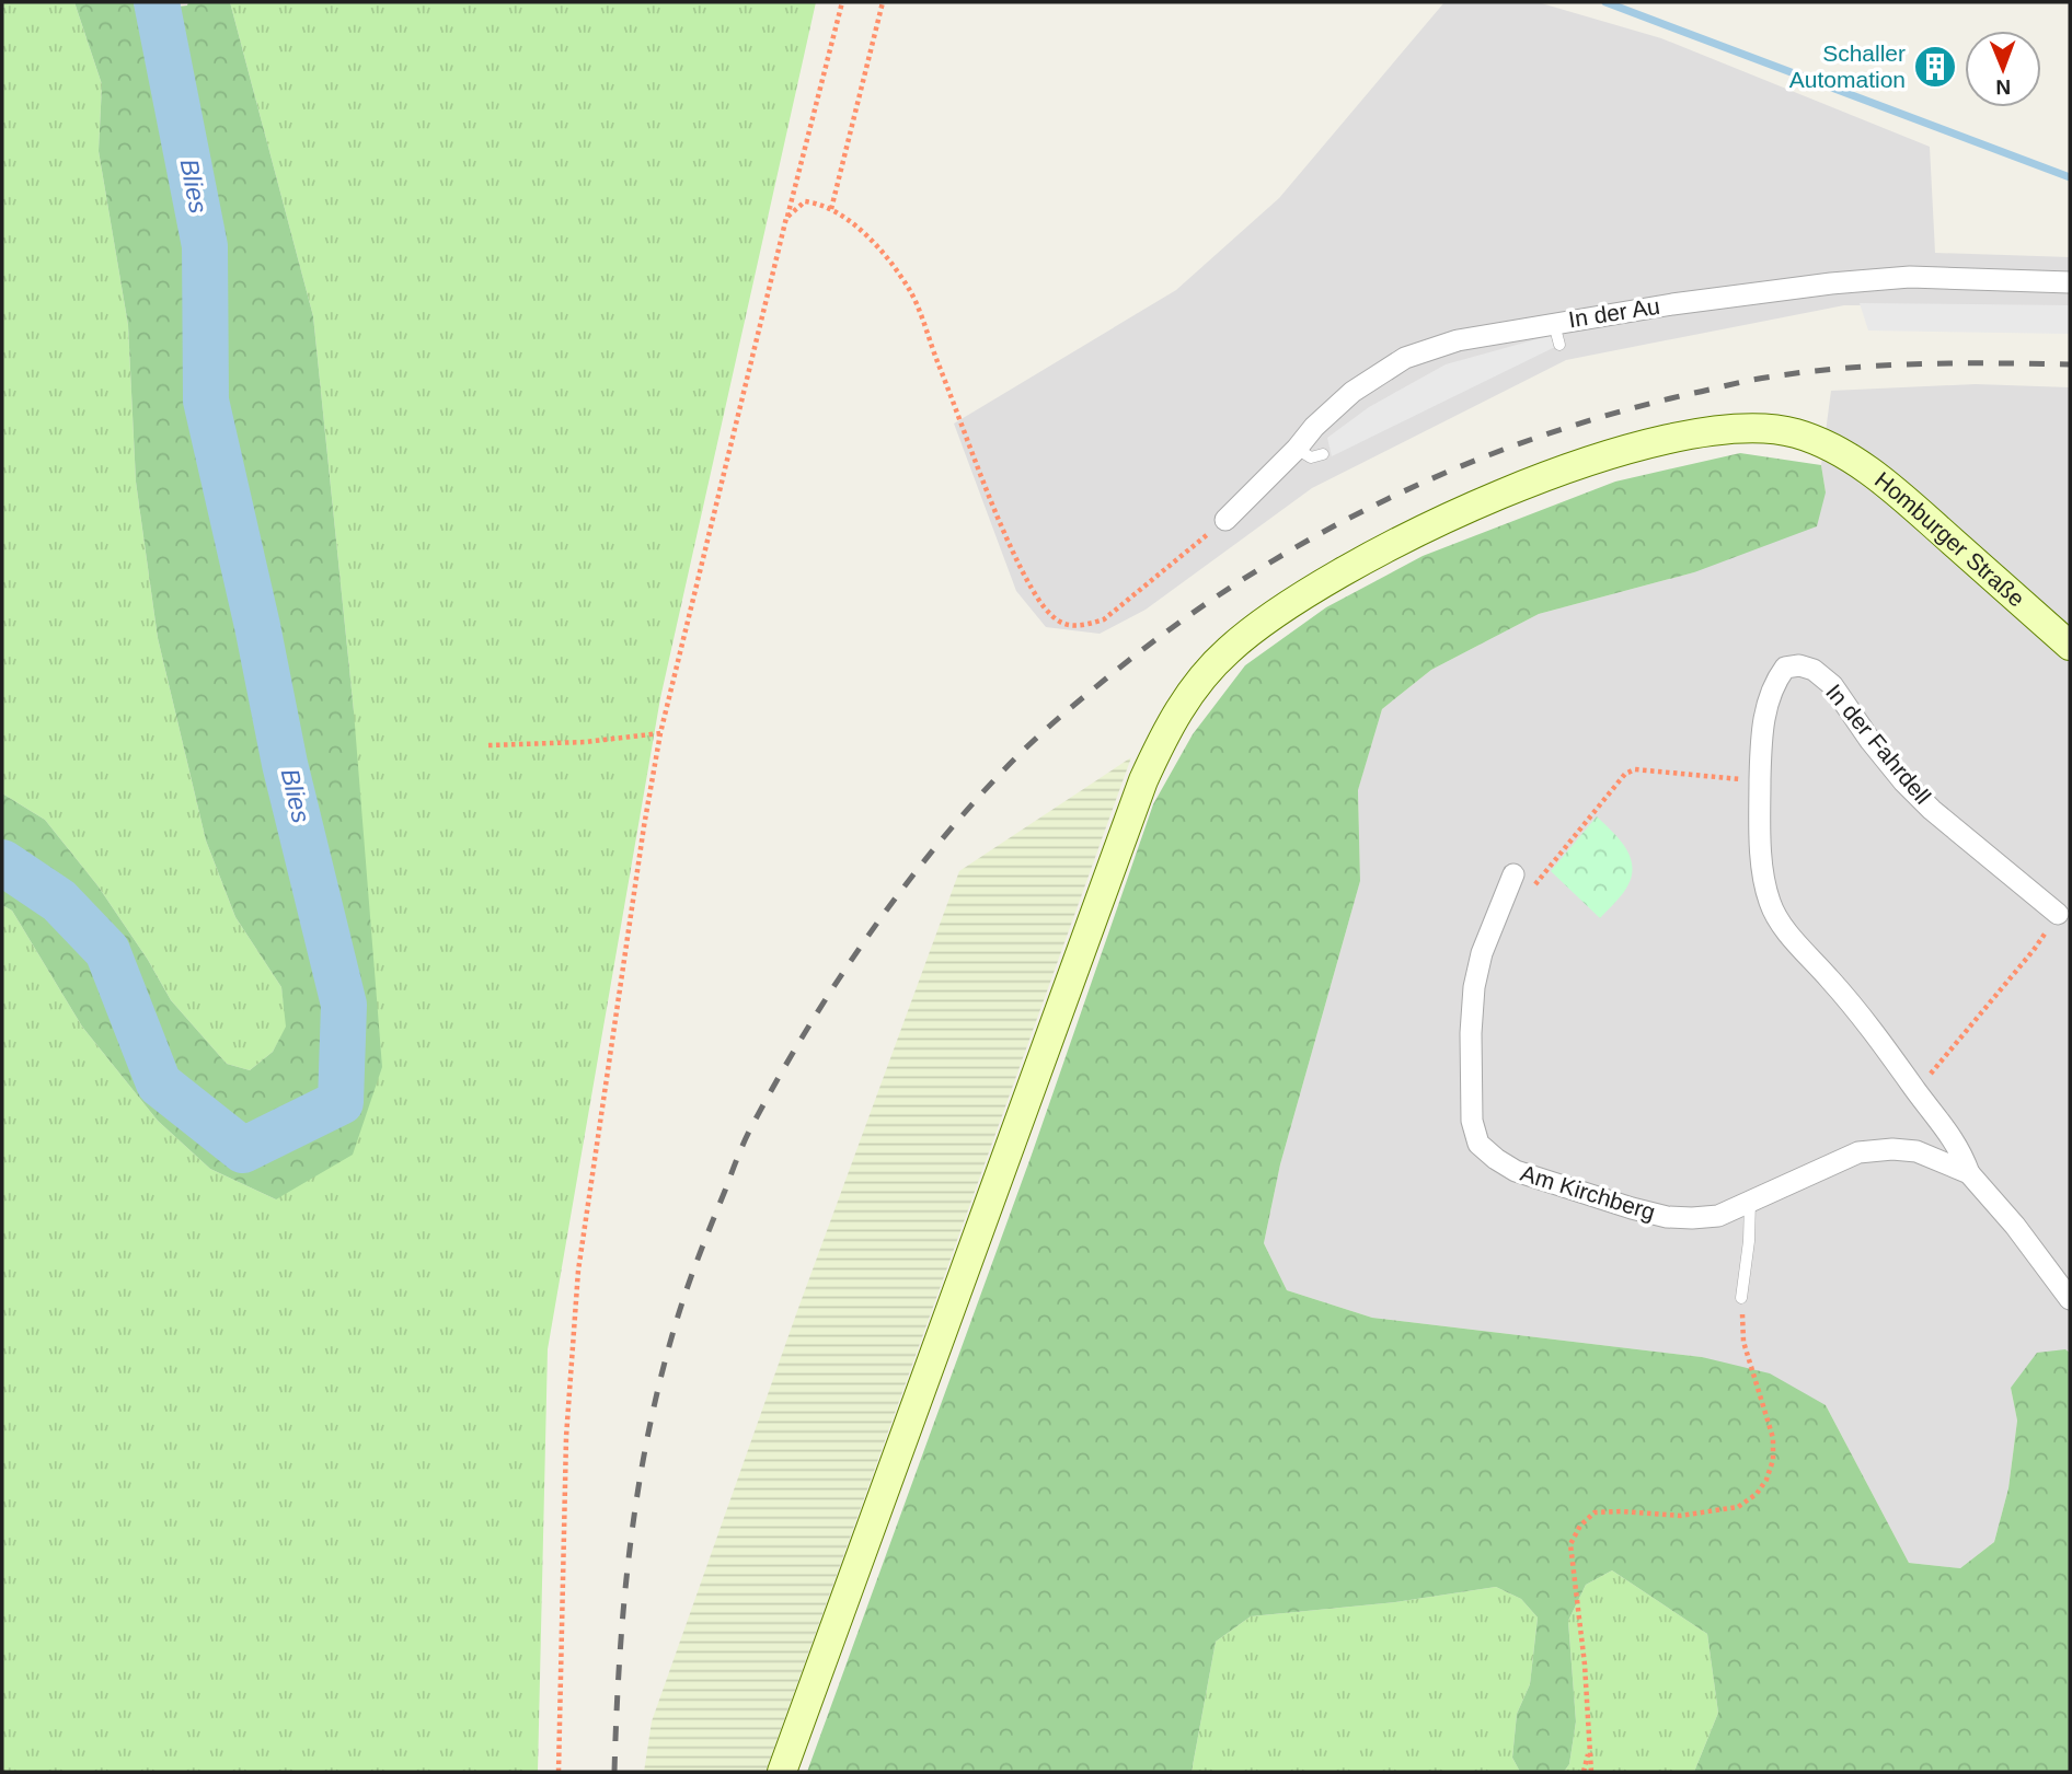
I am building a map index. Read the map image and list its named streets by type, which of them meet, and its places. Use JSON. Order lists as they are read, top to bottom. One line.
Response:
{"streets":{"main road":["Homburger Straße"],"street":["In der Au","In der Fahrdell","Am Kirchberg"]},"crossings":[["In der Fahrdell","Am Kirchberg"]],"water":["Blies"],"places":{"building":["Schaller Automation"]},"north":"bottom"}
